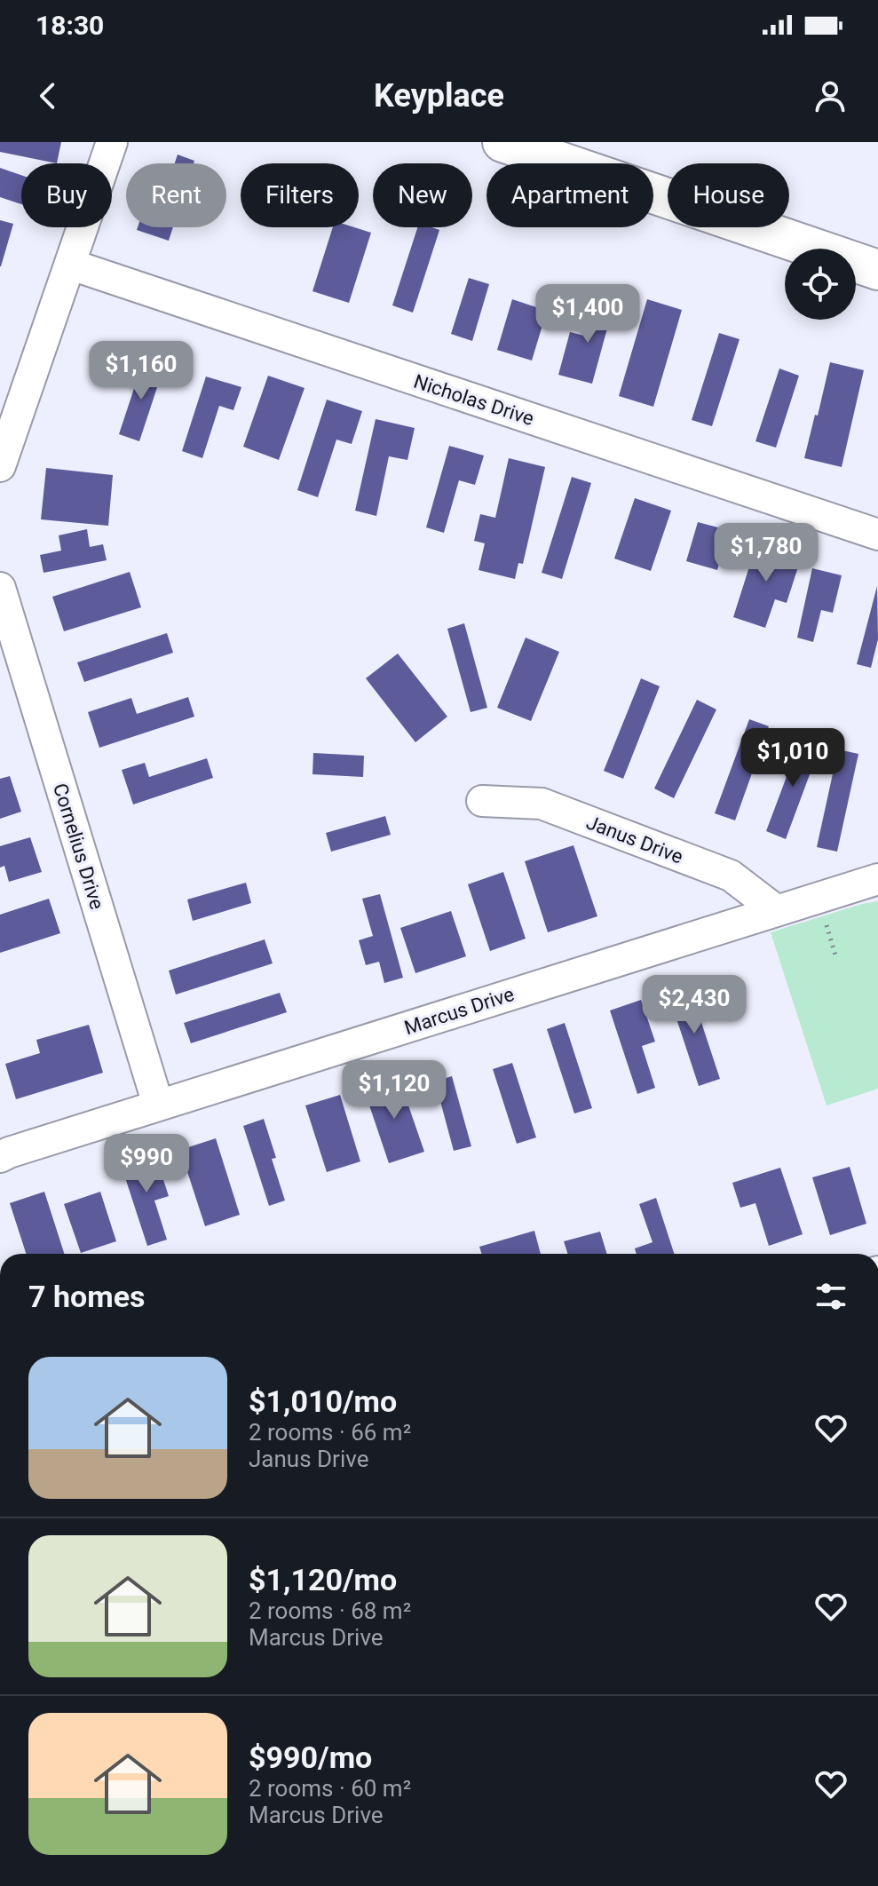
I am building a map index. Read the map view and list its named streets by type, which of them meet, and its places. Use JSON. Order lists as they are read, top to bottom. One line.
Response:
{"streets":{"street":["Nicholas Drive","Janus Drive","Cornelius Drive","Marcus Drive"]},"crossings":[["Janus Drive","Marcus Drive"],["Cornelius Drive","Marcus Drive"]],"page":{"status":"18:30","header":"Keyplace","chip":["Buy","Rent","Filters","New","Apartment","House"],"price":["$1,400","$1,160","$1,780","$1,010","$2,430","$1,120","$990"],"heading":"7 homes","list":[{"name":"$1,010/mo","note":"2 rooms · 66 m² · Janus Drive"},{"name":"$1,120/mo","note":"2 rooms · 68 m² · Marcus Drive"},{"name":"$990/mo","note":"2 rooms · 60 m² · Marcus Drive"}]}}
